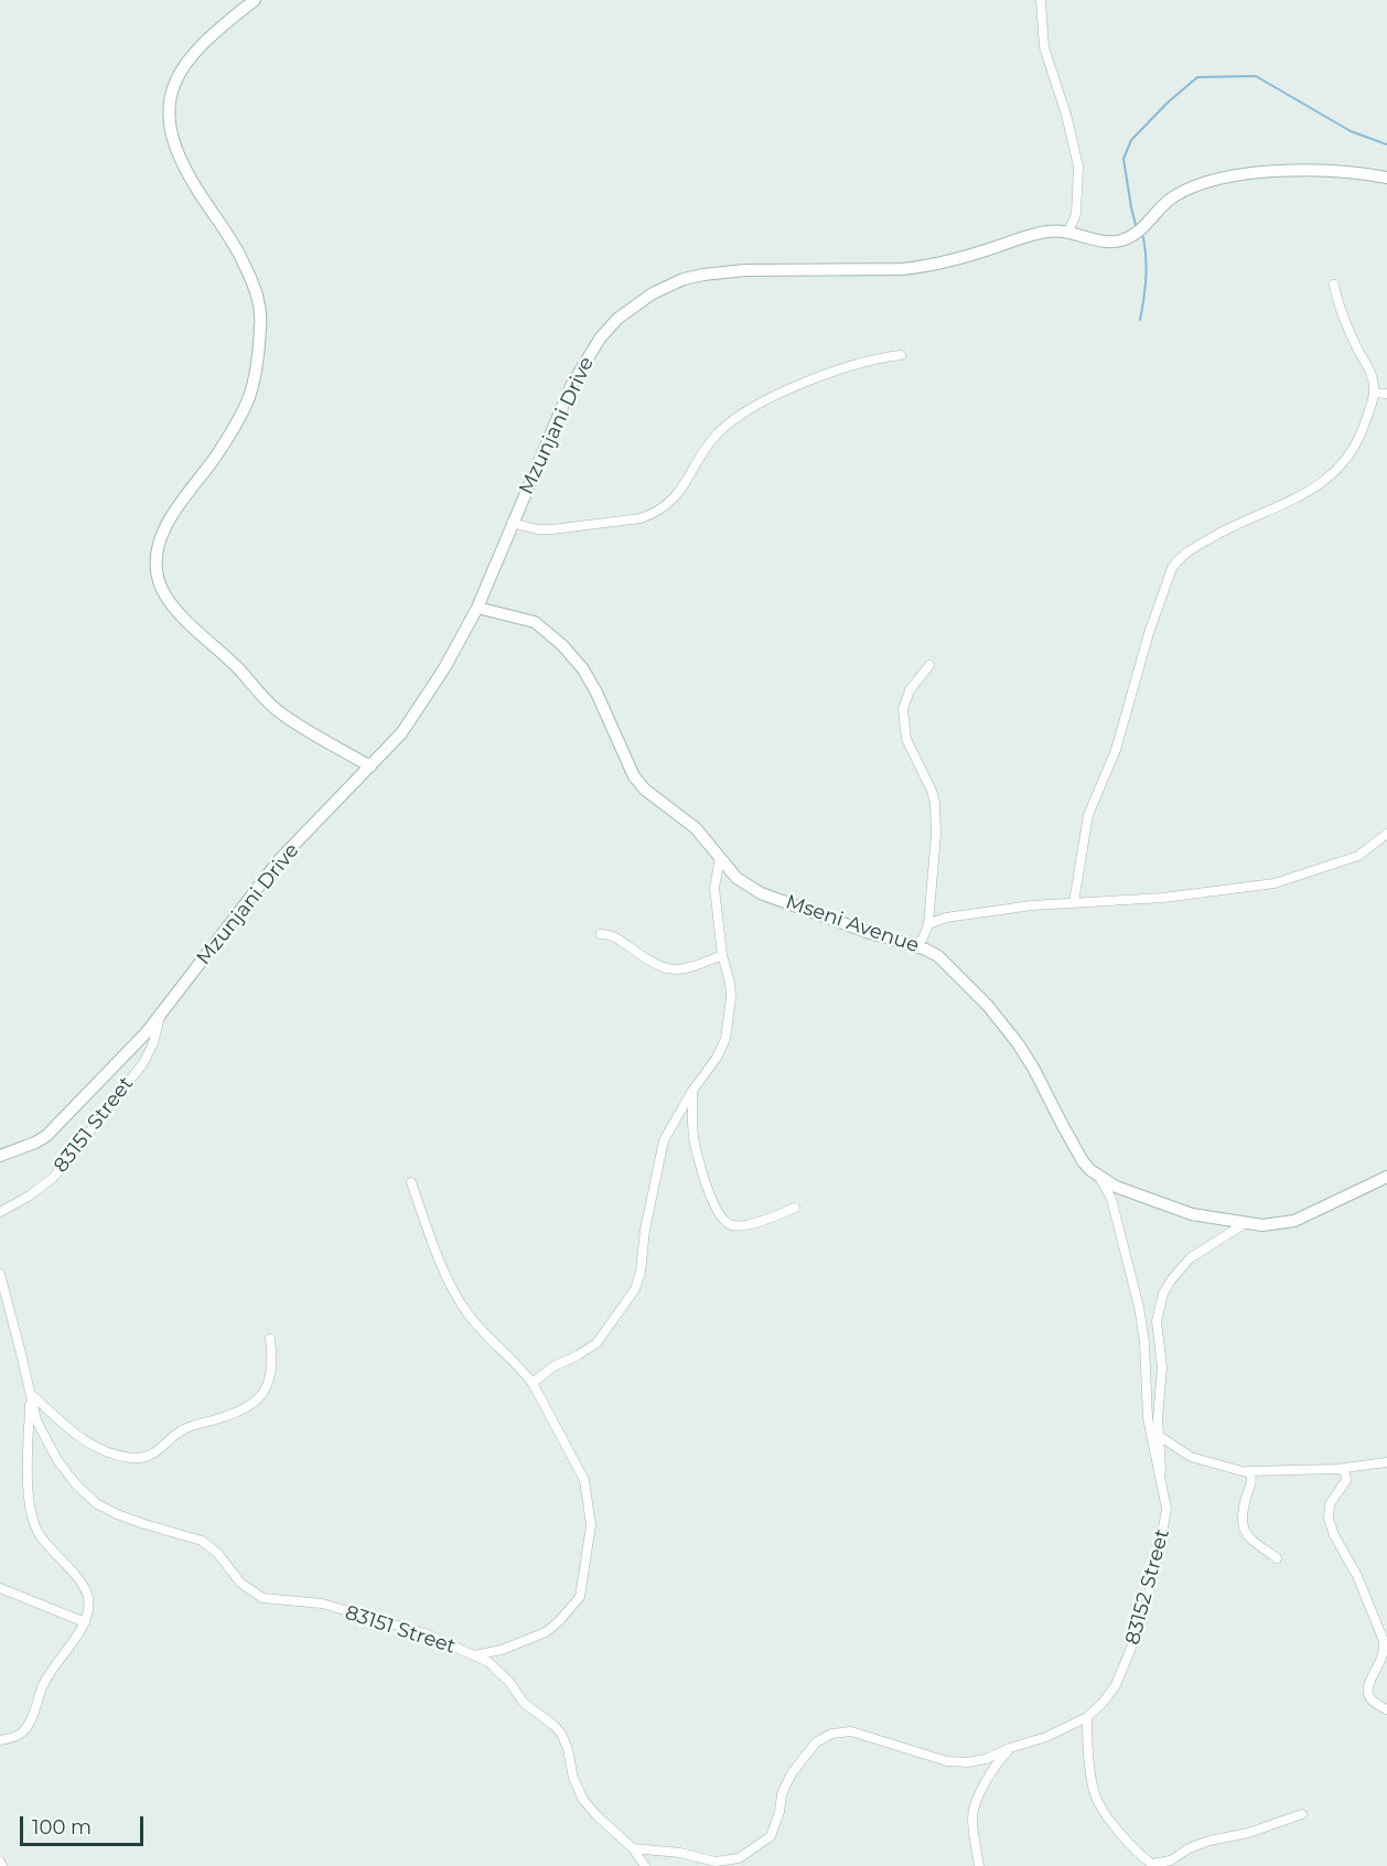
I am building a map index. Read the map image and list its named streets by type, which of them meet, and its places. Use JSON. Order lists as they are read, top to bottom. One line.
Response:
{"streets":{"street":["Mzunjani Drive","Mseni Avenue","83151 Street","83152 Street"]},"crossings":[["Mzunjani Drive","Mseni Avenue"],["Mzunjani Drive","83151 Street"],["Mseni Avenue","83152 Street"]],"scale_bar":"100 m"}
